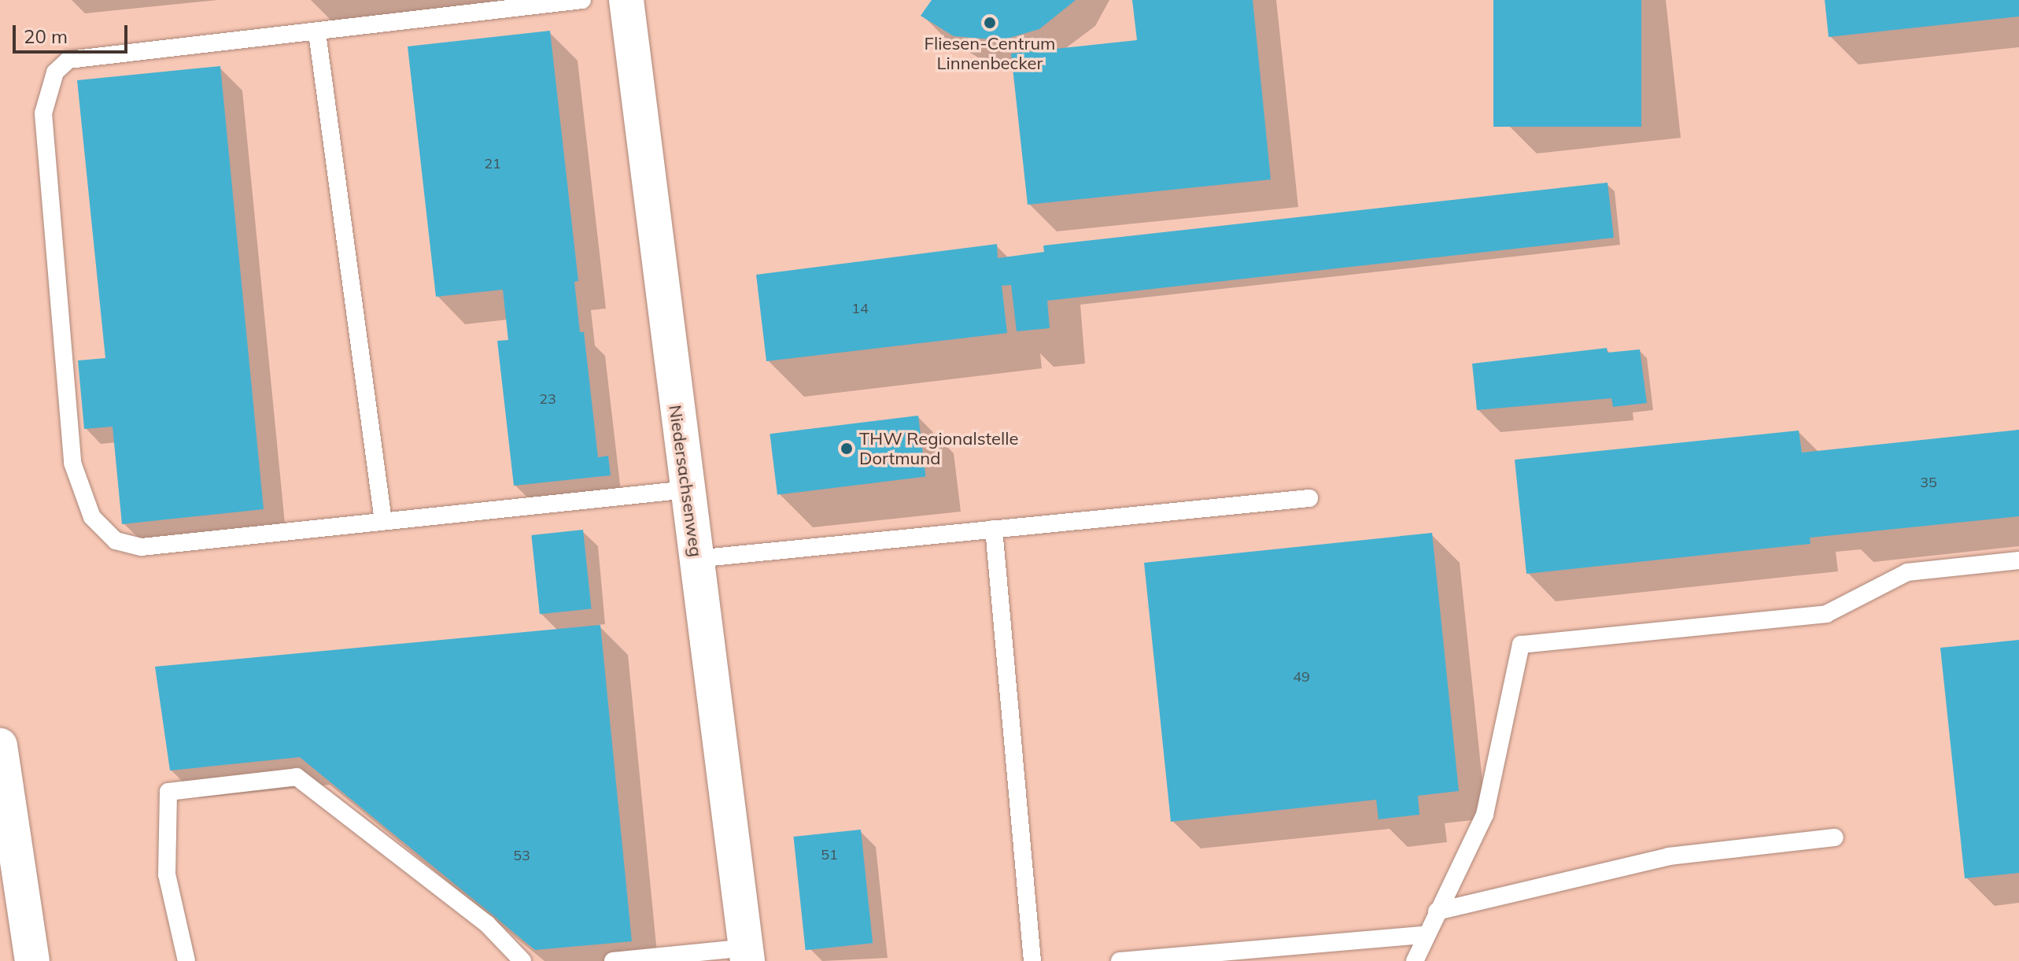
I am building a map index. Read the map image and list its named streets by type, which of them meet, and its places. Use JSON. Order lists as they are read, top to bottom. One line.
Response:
{"streets":{"street":["Niedersachsenweg"]},"places":["Fliesen-Centrum Linnenbecker","THW Regionalstelle Dortmund"],"house_numbers":["21","14","23","35","49","51","53"],"scale_bar":"20 m"}
